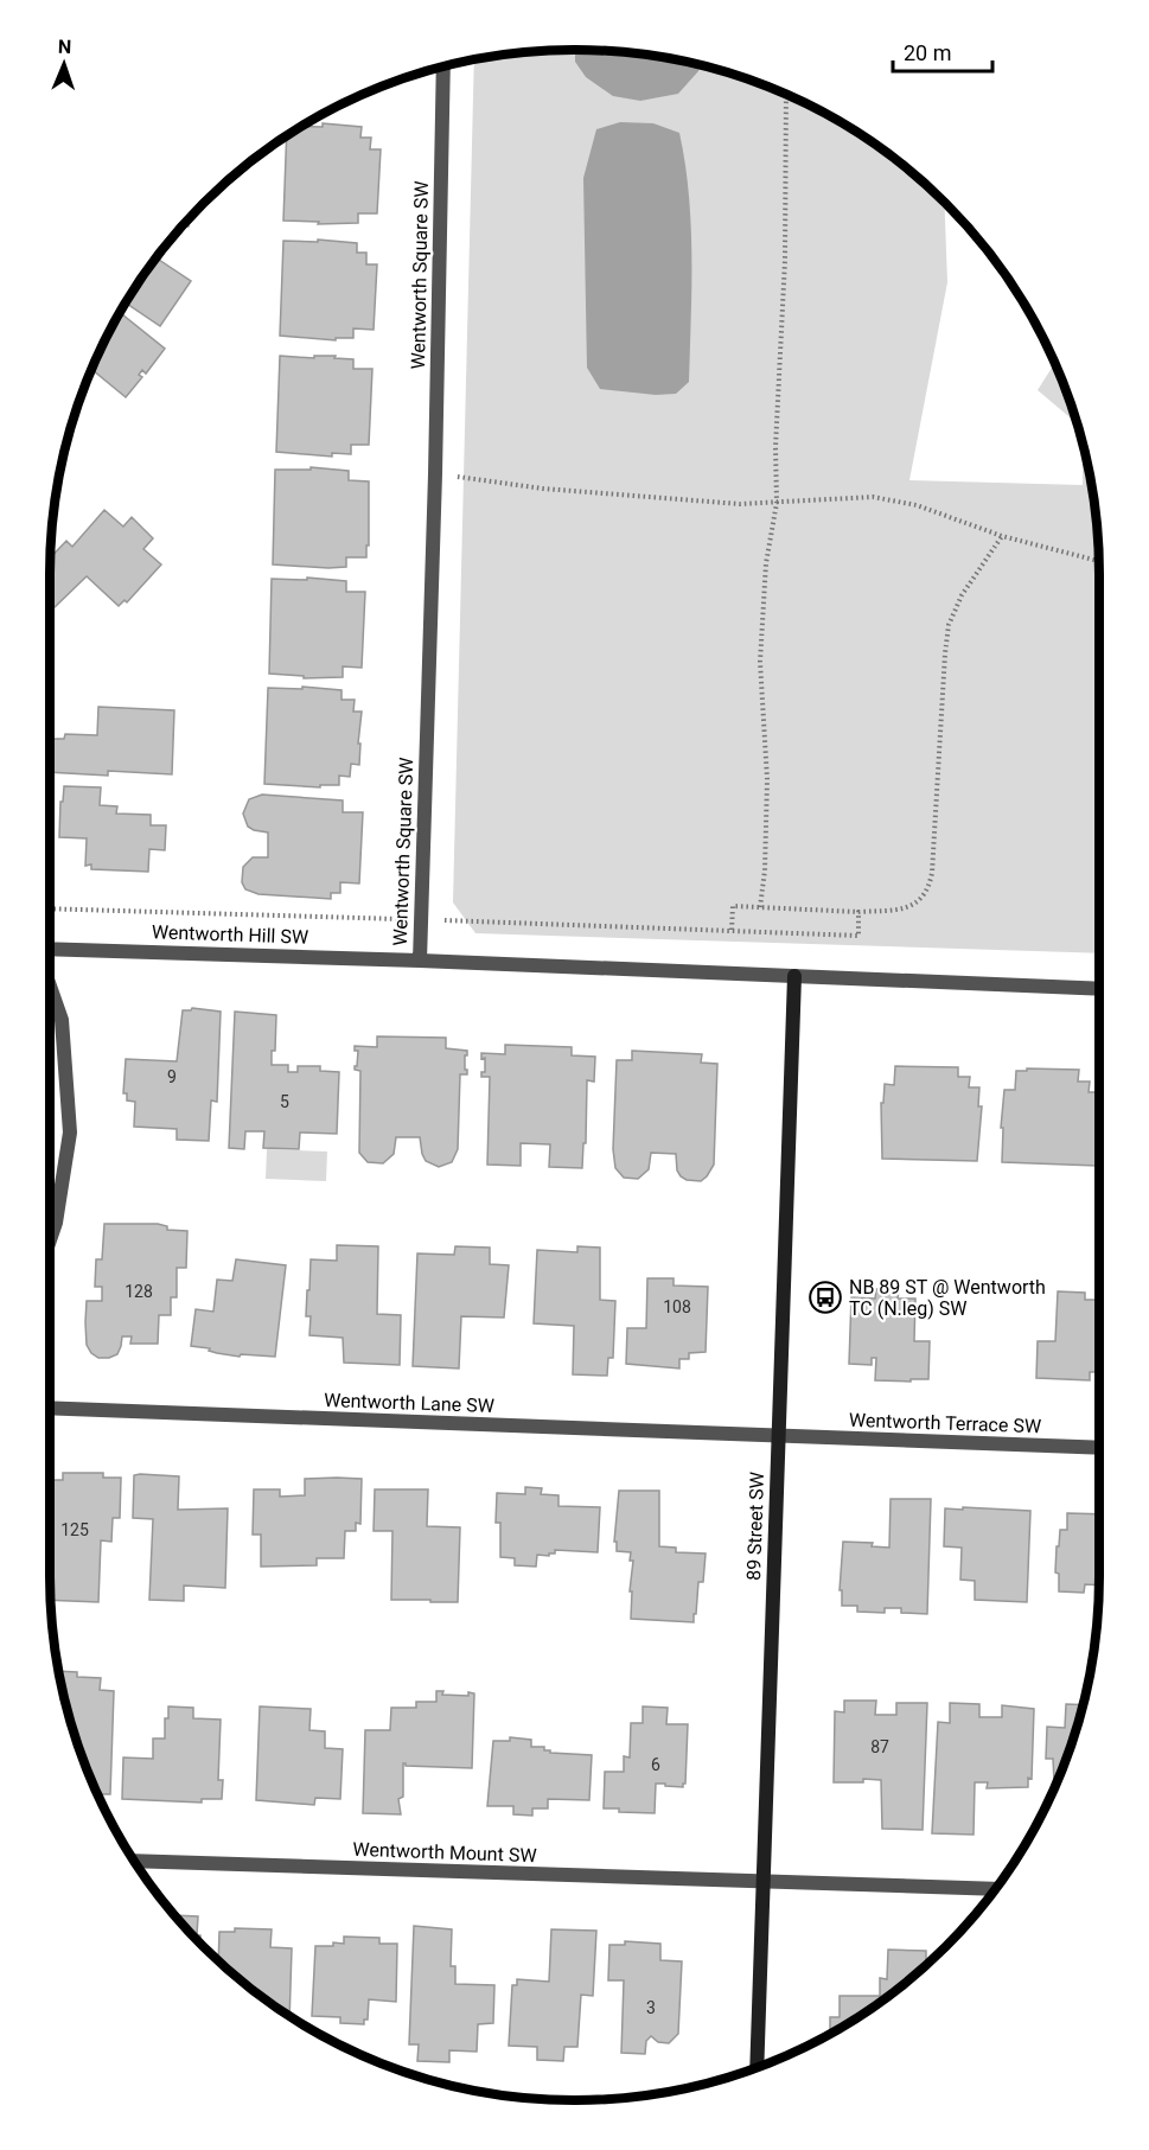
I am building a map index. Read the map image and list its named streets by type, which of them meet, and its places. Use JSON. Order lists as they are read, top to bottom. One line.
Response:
{"streets":{"street":["Wentworth Square SW","Wentworth Hill SW","Wentworth Lane SW","Wentworth Terrace SW","89 Street SW","Wentworth Mount SW"]},"crossings":[["Wentworth Square SW","Wentworth Hill SW"],["Wentworth Square SW","89 Street SW"],["Wentworth Lane SW","Wentworth Terrace SW"],["Wentworth Lane SW","89 Street SW"],["Wentworth Terrace SW","89 Street SW"],["89 Street SW","Wentworth Mount SW"]],"places":{"bus stop":["NB 89 ST @ Wentworth TC (N.leg) SW"]},"house_numbers":["9","5","128","108","125","87","6","3"],"scale_bar":"20 m","north":"top"}
